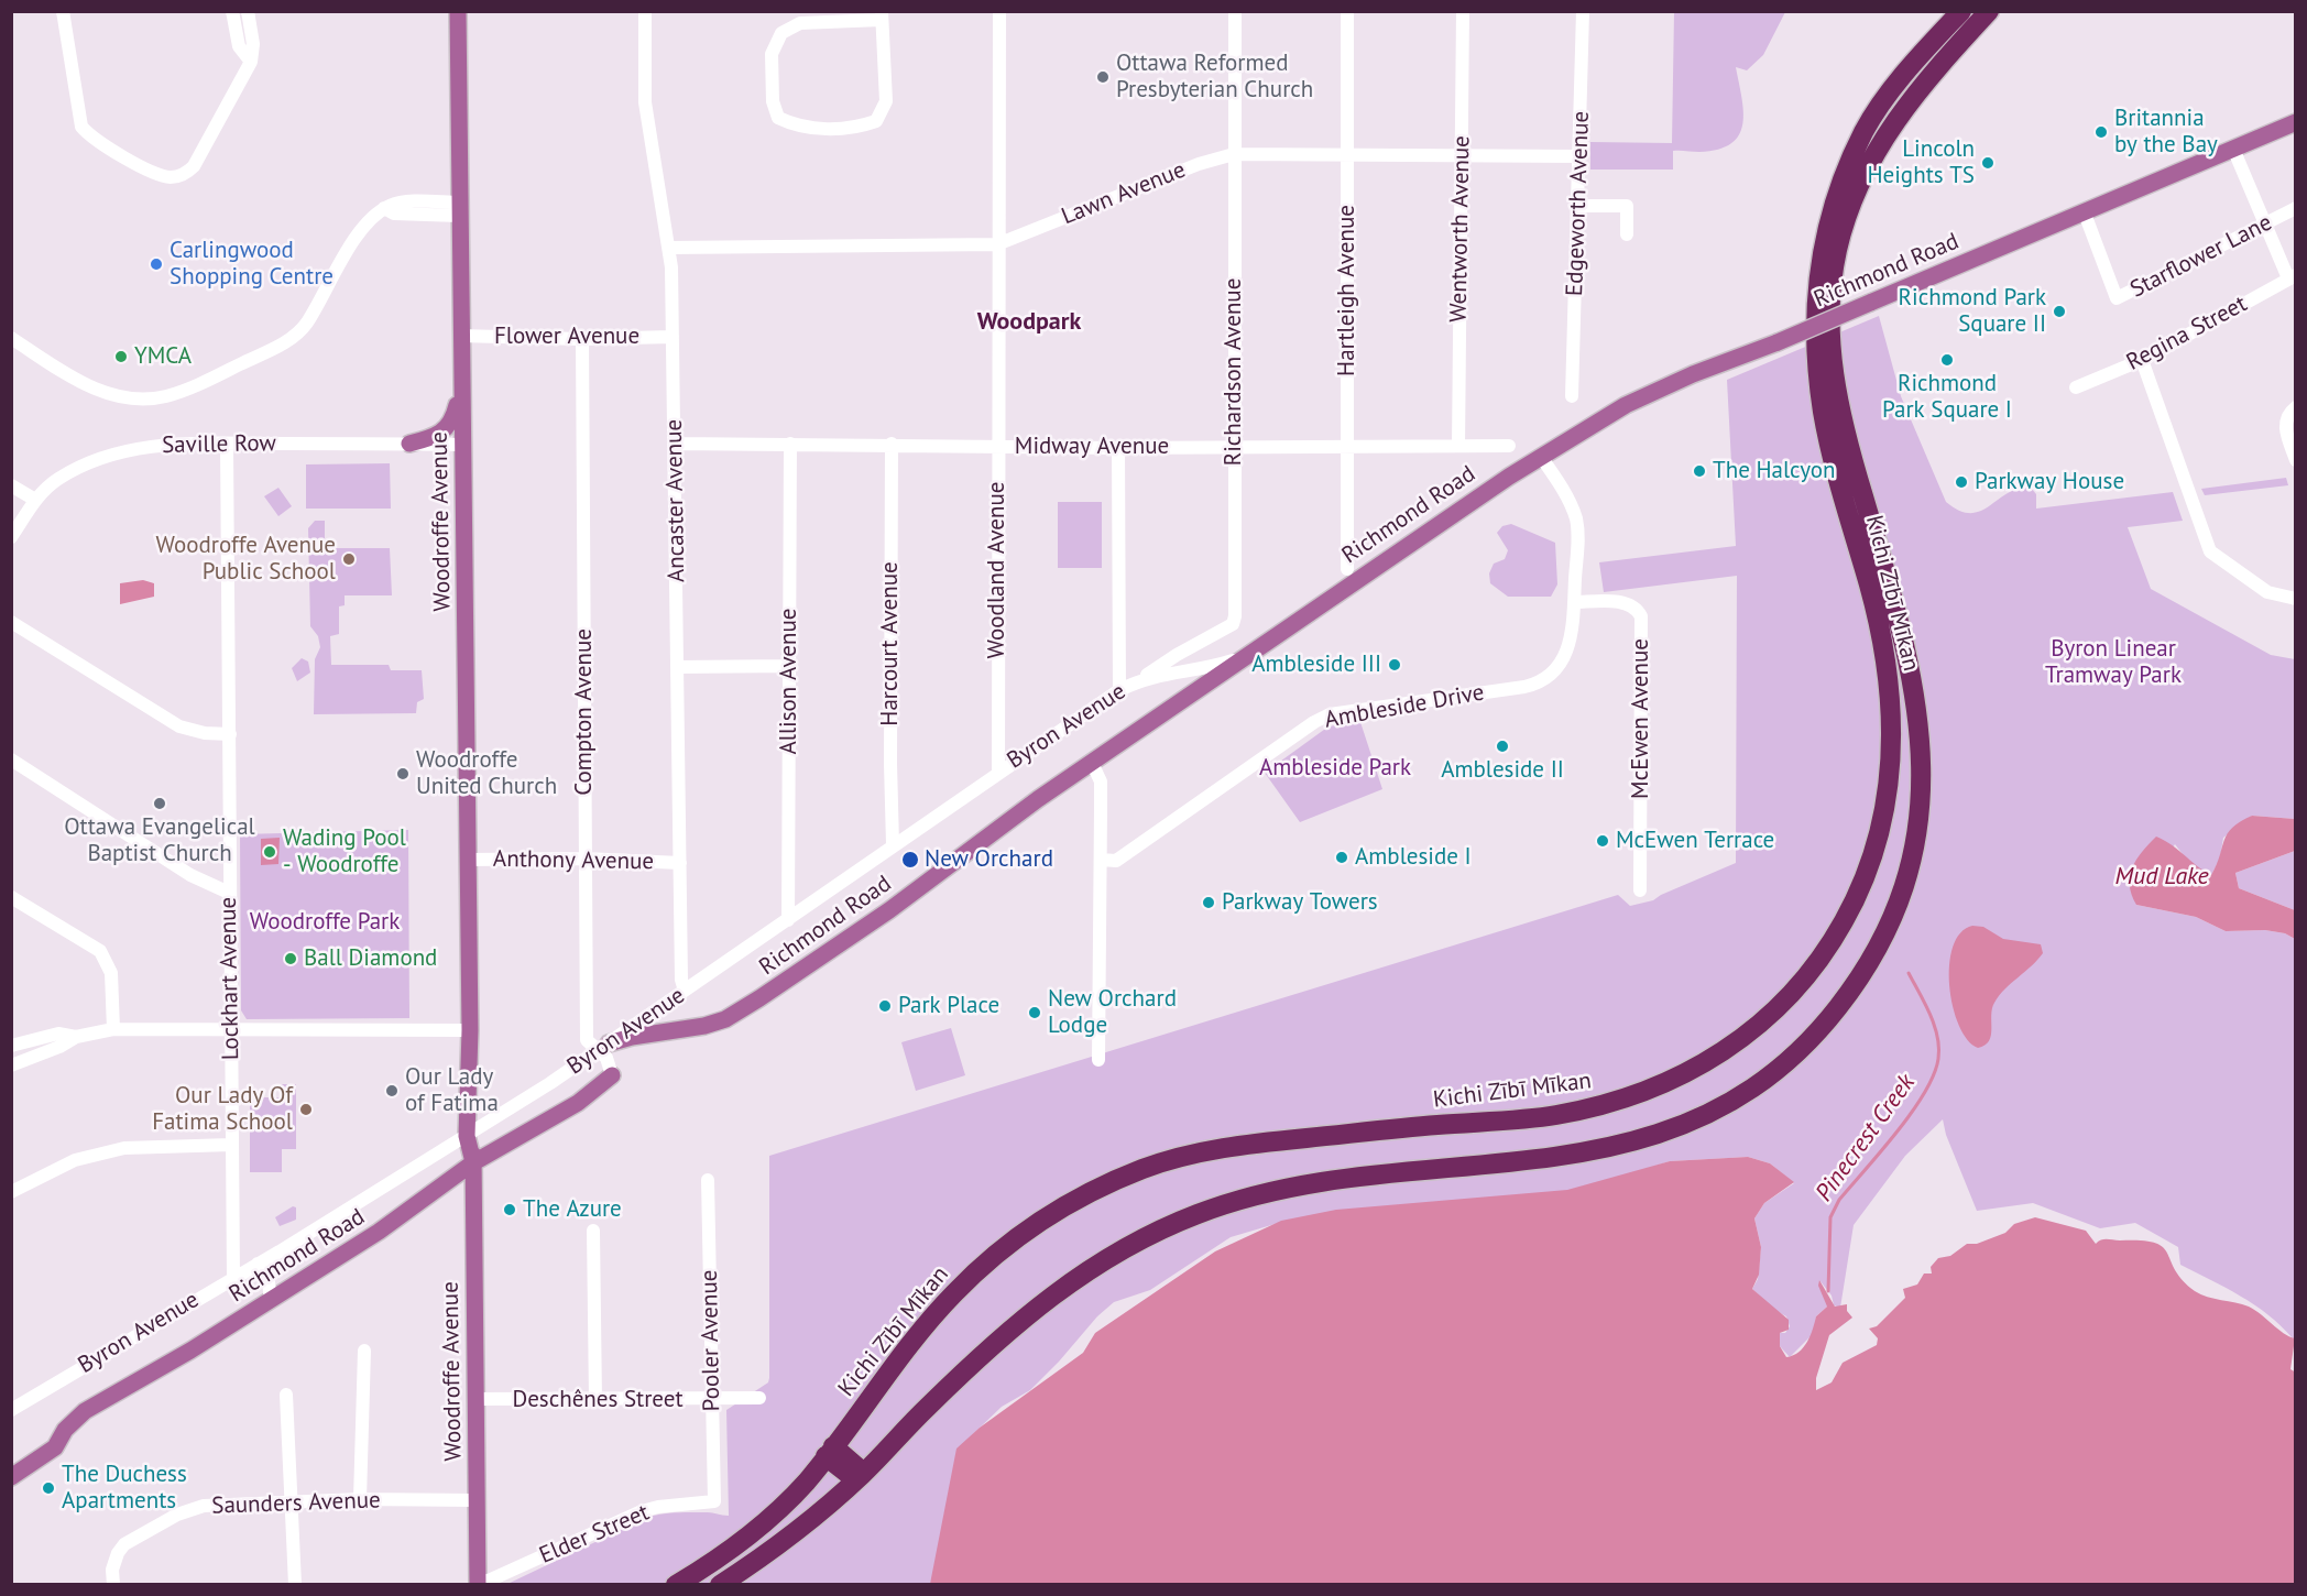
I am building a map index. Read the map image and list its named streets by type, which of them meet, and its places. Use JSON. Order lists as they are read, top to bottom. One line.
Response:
{"streets":{"highway":["Kichi Zībī Mīkan"],"main road":["Richmond Road","Woodroffe Avenue"],"street":["Lawn Avenue","Edgeworth Avenue","Wentworth Avenue","Starflower Lane","Hartleigh Avenue","Regina Street","Flower Avenue","Richardson Avenue","Saville Row","Midway Avenue","Ancaster Avenue","Woodland Avenue","Harcourt Avenue","Allison Avenue","Ambleside Drive","Compton Avenue","McEwen Avenue","Byron Avenue","Anthony Avenue","Lockhart Avenue","Pooler Avenue","Deschênes Street","Saunders Avenue","Elder Street"]},"crossings":[["Lawn Avenue","Edgeworth Avenue"],["Lawn Avenue","Wentworth Avenue"],["Lawn Avenue","Hartleigh Avenue"],["Lawn Avenue","Richardson Avenue"],["Lawn Avenue","Ancaster Avenue"],["Lawn Avenue","Woodland Avenue"],["Wentworth Avenue","Midway Avenue"],["Starflower Lane","Richmond Road"],["Richmond Road","Woodroffe Avenue"],["Richmond Road","Compton Avenue"],["Richmond Road","Byron Avenue"],["Hartleigh Avenue","Midway Avenue"],["Flower Avenue","Ancaster Avenue"],["Flower Avenue","Woodroffe Avenue"],["Flower Avenue","Compton Avenue"],["Richardson Avenue","Midway Avenue"],["Richardson Avenue","Byron Avenue"],["Saville Row","Woodroffe Avenue"],["Saville Row","Lockhart Avenue"],["Midway Avenue","Ancaster Avenue"],["Midway Avenue","Woodland Avenue"],["Midway Avenue","Harcourt Avenue"],["Midway Avenue","Allison Avenue"],["Ancaster Avenue","Byron Avenue"],["Ancaster Avenue","Anthony Avenue"],["Woodroffe Avenue","Byron Avenue"],["Woodroffe Avenue","Anthony Avenue"],["Woodroffe Avenue","Deschênes Street"],["Woodroffe Avenue","Saunders Avenue"],["Woodroffe Avenue","Elder Street"],["Woodland Avenue","Byron Avenue"],["Harcourt Avenue","Byron Avenue"],["Allison Avenue","Byron Avenue"],["Ambleside Drive","McEwen Avenue"],["Compton Avenue","Byron Avenue"],["Compton Avenue","Anthony Avenue"],["Byron Avenue","Lockhart Avenue"],["Pooler Avenue","Deschênes Street"],["Pooler Avenue","Elder Street"]],"districts":["Woodpark"],"water":["Mud Lake","Pinecrest Creek"],"parks":["Byron Linear Tramway Park","Ambleside Park","Woodroffe Park"],"places":["Ottawa Reformed Presbyterian Church","Britannia by the Bay","Lincoln Heights TS","Carlingwood Shopping Centre","Richmond Park Square II","YMCA","Richmond Park Square I","The Halcyon","Parkway House","Woodroffe Avenue Public School","Ambleside III","Ambleside II","Woodroffe United Church","Ottawa Evangelical Baptist Church","McEwen Terrace","Wading Pool - Woodroffe","Ambleside I","New Orchard","Parkway Towers","Ball Diamond","Park Place","New Orchard Lodge","Our Lady of Fatima","Our Lady Of Fatima School","The Azure","The Duchess Apartments"]}
